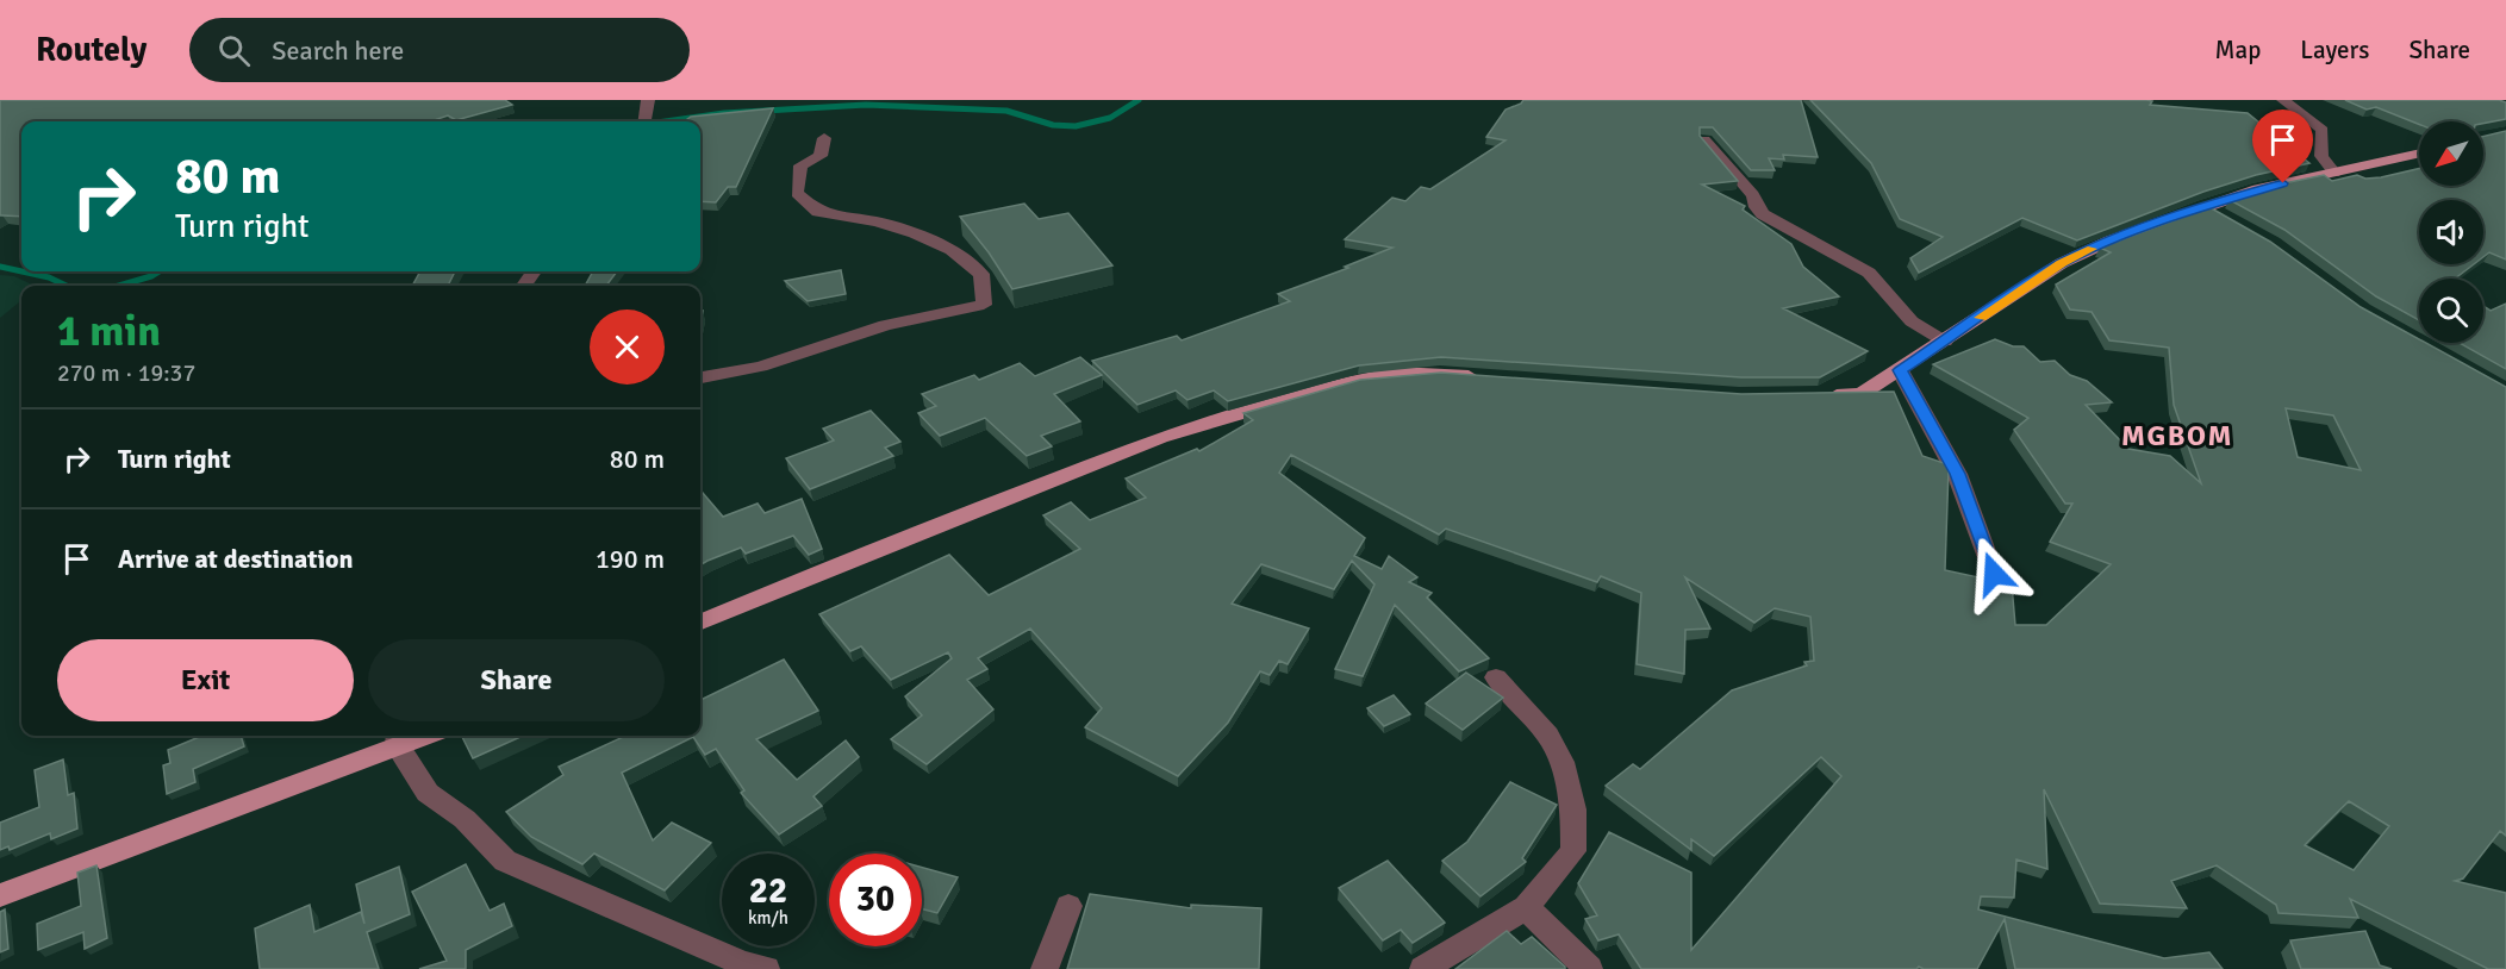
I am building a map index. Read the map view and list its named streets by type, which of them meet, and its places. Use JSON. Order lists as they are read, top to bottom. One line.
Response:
{"districts":["MGBOM"],"north":"bottom left","page":{"header":"Routely","search":"Search here","nav":["Map","Layers","Share"],"turn":["80 m","Turn right"],"heading":["1 min","270 m · 19:37"],"list":[{"name":"Turn right","value":"80 m"},{"name":"Arrive at destination","value":"190 m"}],"buttons":["Exit","Share"],"speed":"22 km/h","limit":"30"}}
